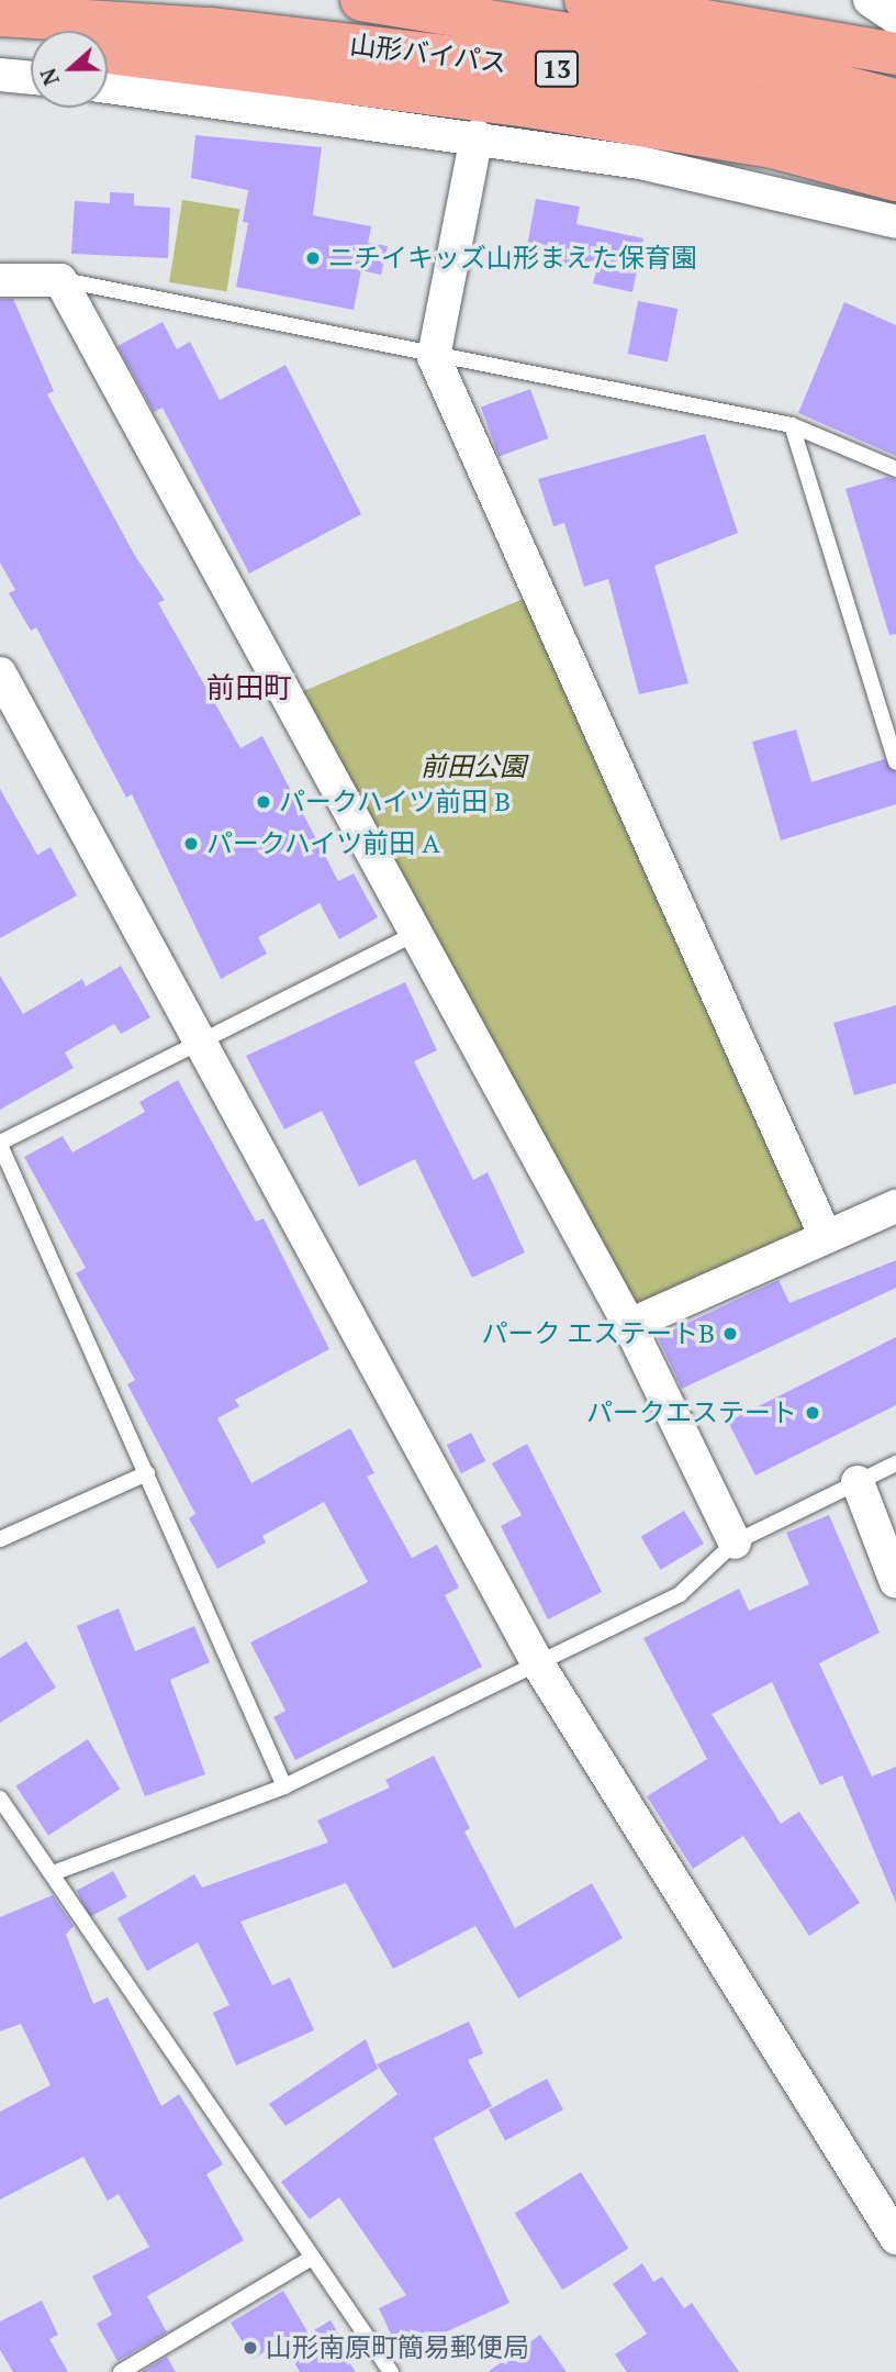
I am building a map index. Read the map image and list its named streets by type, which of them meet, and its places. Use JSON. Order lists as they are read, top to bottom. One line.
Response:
{"streets":{"highway":["山形バイパス","13"]},"districts":["前田町"],"parks":["前田公園"],"places":["ニチイキッズ山形まえた保育園","パークハイツ前田 B","パークハイツ前田 A","パーク エステートB","パークエステート","山形南原町簡易郵便局"],"north":"left"}
